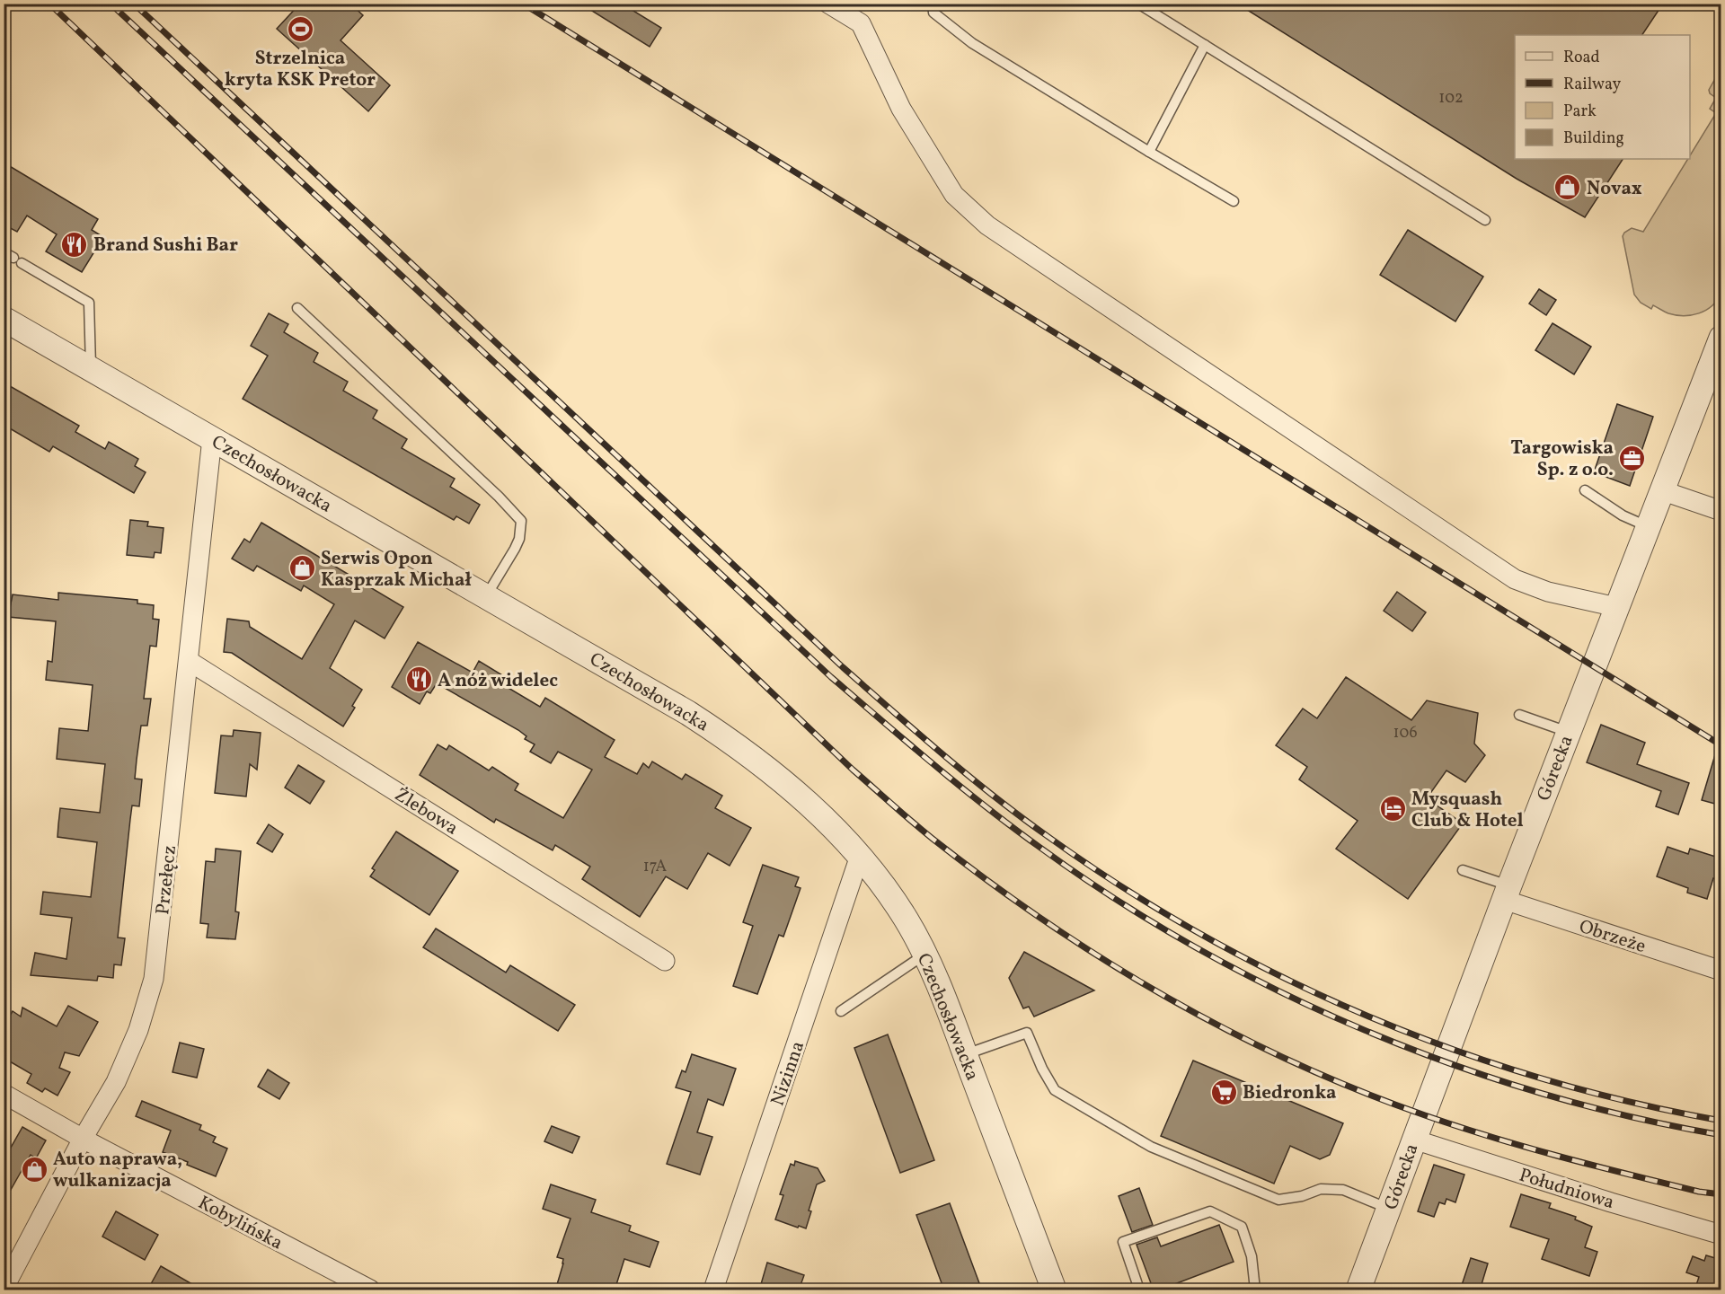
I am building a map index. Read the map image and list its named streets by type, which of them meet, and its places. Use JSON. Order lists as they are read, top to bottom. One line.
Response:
{"streets":{"street":["Czechosłowacka","Górecka","Żlebowa","Przełęcz","Obrzeże","Nizinna","Południowa","Kobylińska"]},"crossings":[["Czechosłowacka","Przełęcz"],["Czechosłowacka","Nizinna"],["Górecka","Obrzeże"],["Górecka","Południowa"],["Żlebowa","Przełęcz"],["Przełęcz","Kobylińska"]],"places":{"sports":["Strzelnica kryta KSK Pretor"],"shop":["Novax","Serwis Opon Kasprzak Michał","Auto naprawa, wulkanizacja"],"restaurant":["Brand Sushi Bar","A nóż widelec"],"office":["Targowiska Sp. z o.o."],"hotel":["Mysquash Club & Hotel"],"supermarket":["Biedronka"]},"house_numbers":["102","106","17A"],"legend":["Road","Railway","Park","Building"]}
